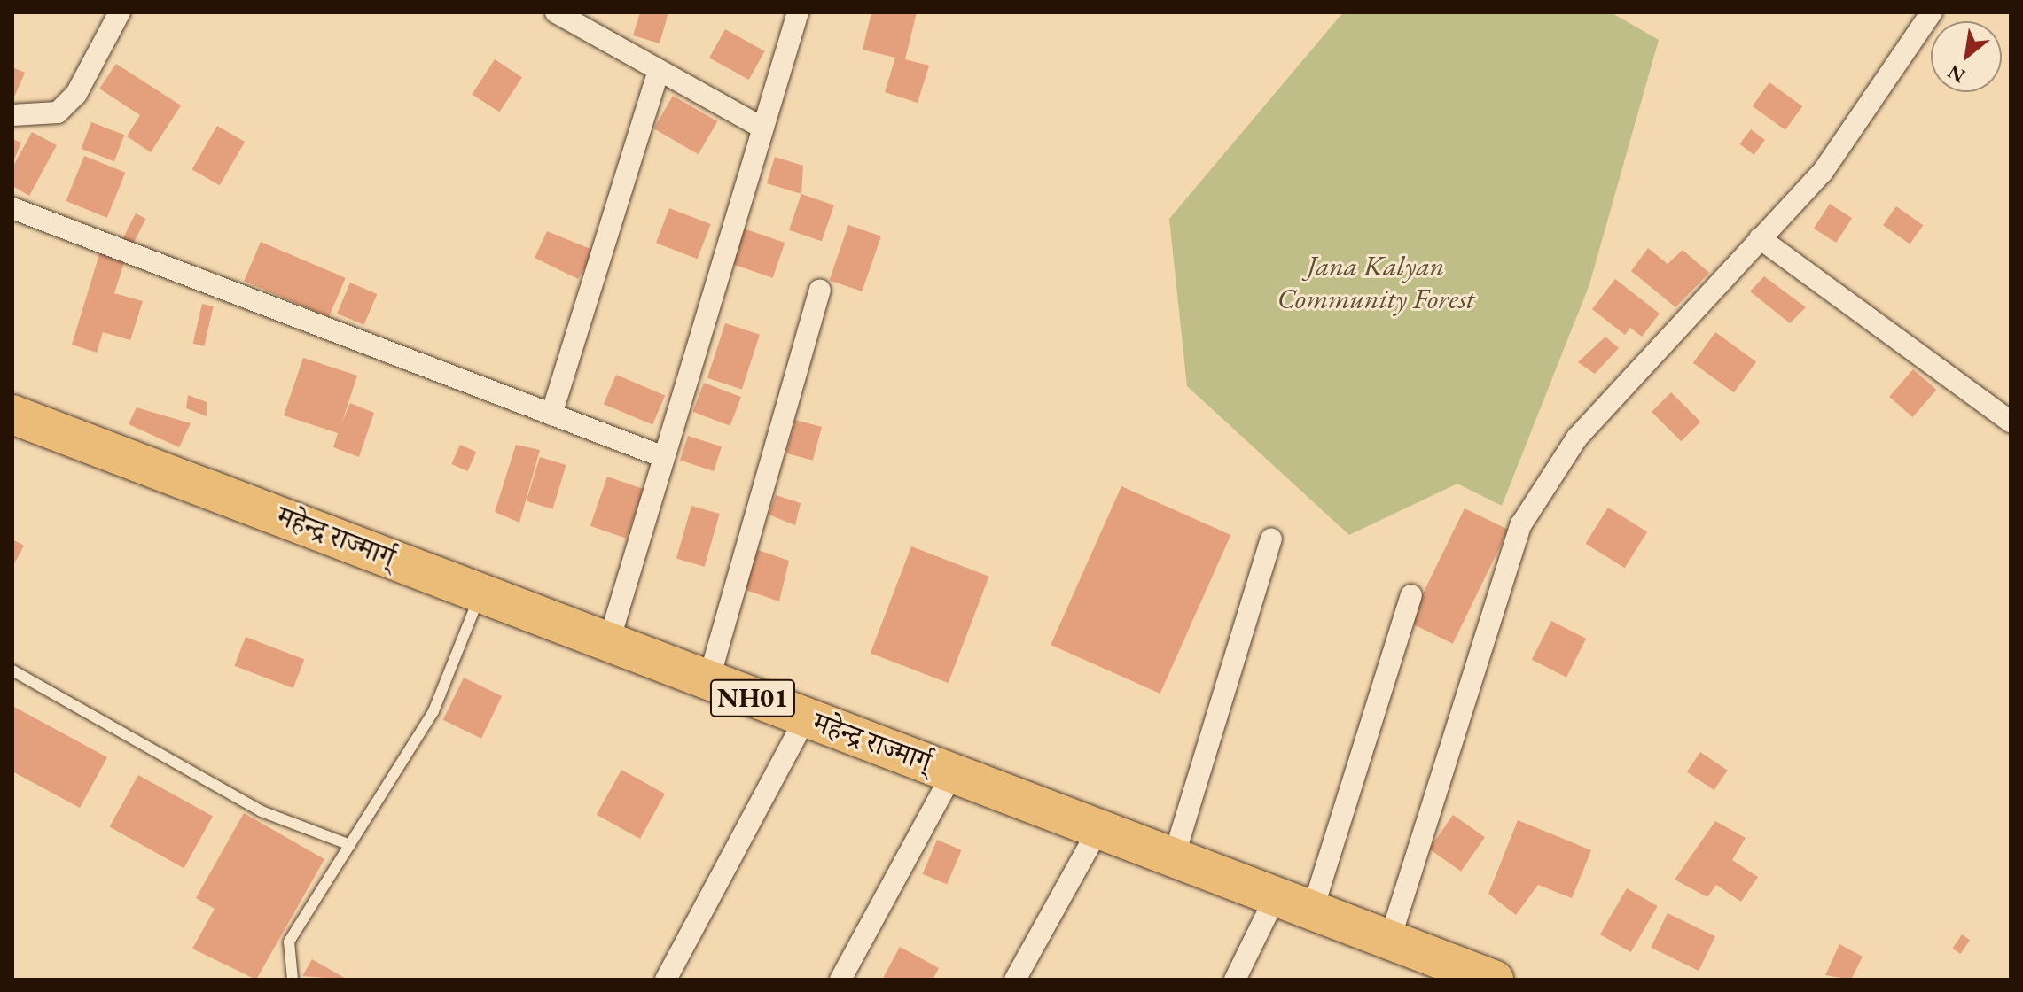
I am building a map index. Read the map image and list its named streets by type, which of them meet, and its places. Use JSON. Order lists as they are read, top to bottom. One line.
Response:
{"streets":{"highway":["महेन्द्र राज्मार्ग्","NH01"]},"parks":["Jana Kalyan Community Forest"],"north":"bottom left"}
